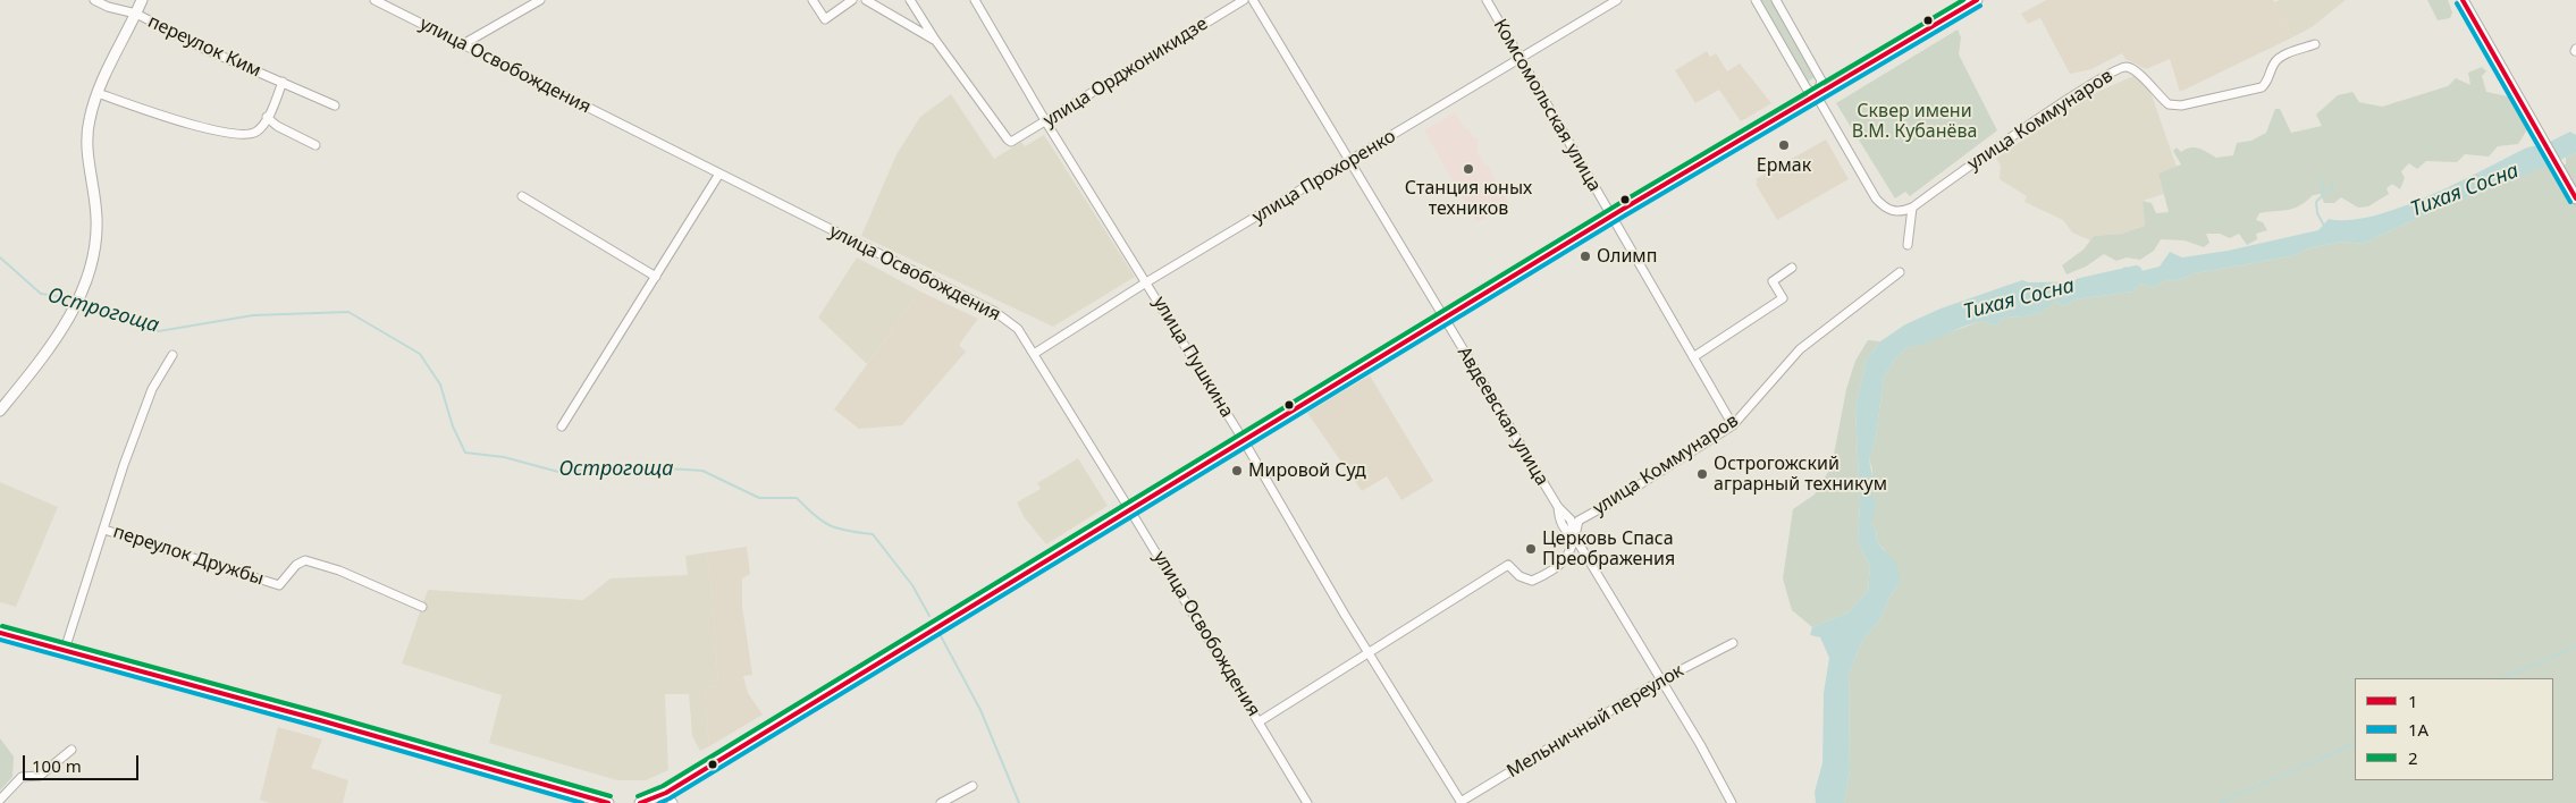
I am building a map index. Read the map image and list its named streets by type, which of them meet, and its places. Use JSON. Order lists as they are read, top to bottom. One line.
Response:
{"streets":{"street":["переулок Ким","улица Освобождения","улица Орджоникидзе","Комсомольская улица","улица Коммунаров","улица Прохоренко","улица Пушкина","Авдеевская улица","переулок Дружбы","Мельничный переулок"]},"crossings":[["улица Освобождения","улица Коммунаров"],["улица Освобождения","улица Прохоренко"],["улица Орджоникидзе","улица Пушкина"],["Комсомольская улица","улица Коммунаров"],["Комсомольская улица","улица Прохоренко"],["улица Коммунаров","улица Пушкина"],["улица Коммунаров","Авдеевская улица"],["улица Прохоренко","улица Пушкина"],["улица Прохоренко","Авдеевская улица"],["улица Пушкина","Мельничный переулок"],["Авдеевская улица","Мельничный переулок"]],"water":["Тихая Сосна","Острогоща"],"parks":["Сквер имени В.М. Кубанёва"],"places":["Ермак","Станция юных техников","Олимп","Мировой Суд","Острогожский аграрный техникум","Церковь Спаса Преображения"],"lines":["transit line 1","transit line 2","transit line 1А"],"legend":["1","1А","2"],"scale_bar":"100 m"}
